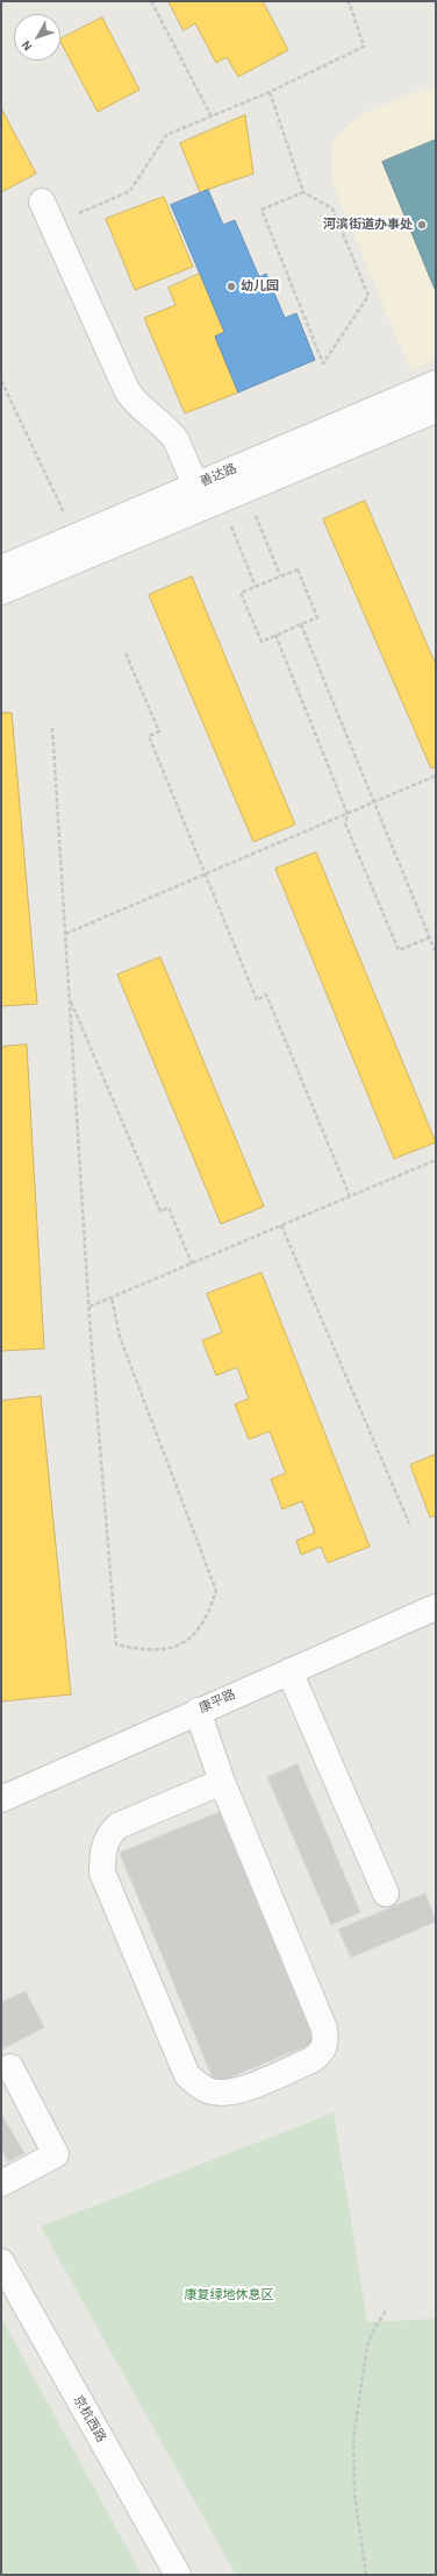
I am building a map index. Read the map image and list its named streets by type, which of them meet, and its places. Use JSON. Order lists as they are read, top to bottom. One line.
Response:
{"streets":{"street":["善达路","康平路","京杭西路"]},"parks":["康复绿地休息区"],"places":["河滨街道办事处","幼儿园"],"north":"bottom left"}
